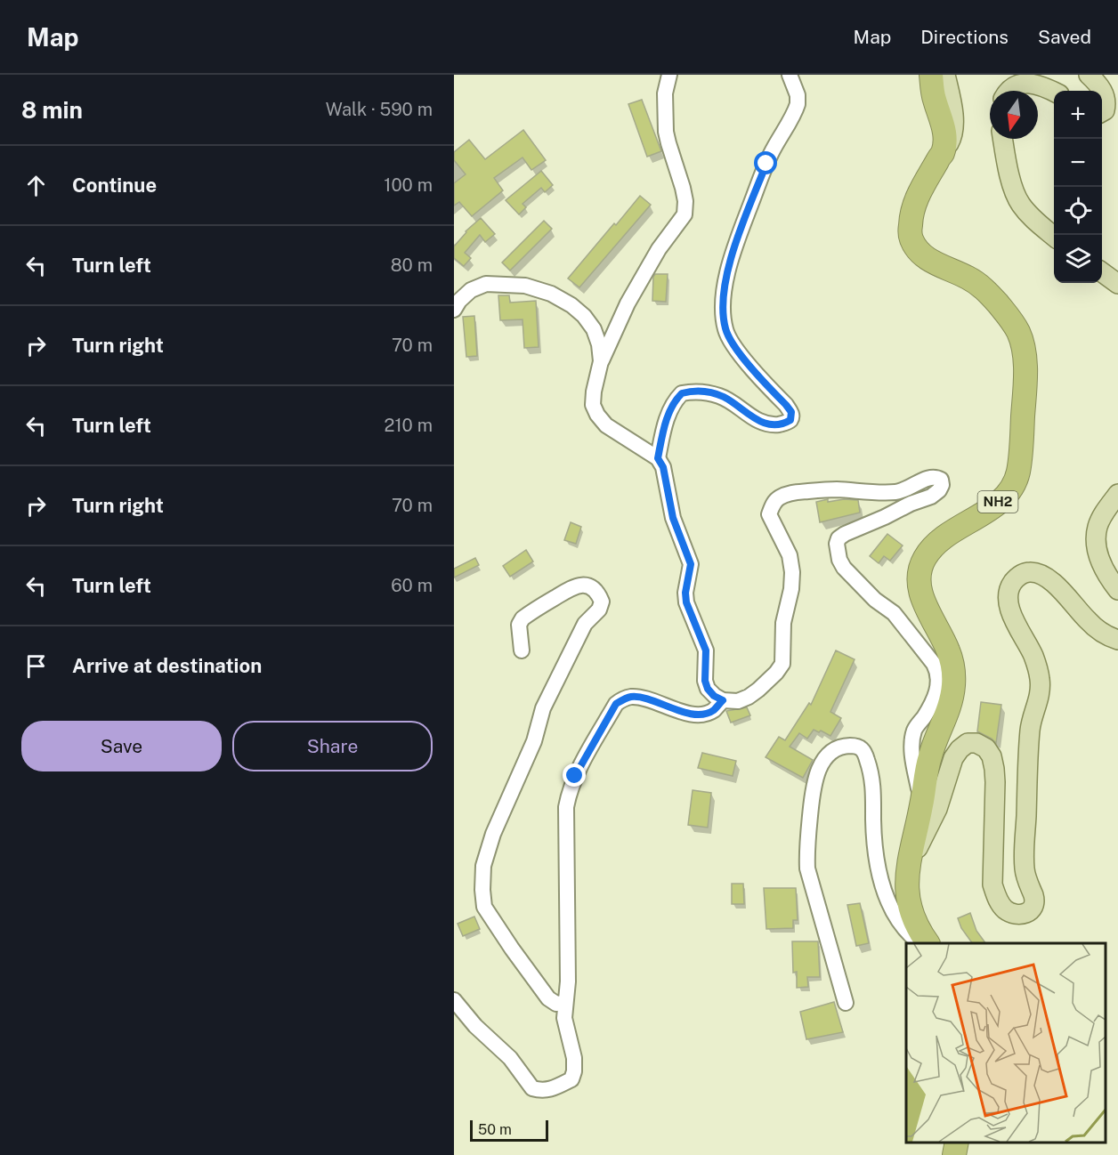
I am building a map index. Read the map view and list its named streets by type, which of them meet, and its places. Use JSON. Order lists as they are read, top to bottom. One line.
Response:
{"streets":{"highway":["NH2"]},"scale_bar":"50 m","north":"bottom","page":{"header":"Map","nav":["Map","Directions","Saved"],"heading":["8 min","Walk · 590 m"],"map_buttons":["+","−"],"list":[["Continue","100 m"],["Turn left","80 m"],["Turn right","70 m"],["Turn left","210 m"],["Turn right","70 m"],["Turn left","60 m"],"Arrive at destination"],"buttons":["Save","Share"],"scale":"50 m"}}
